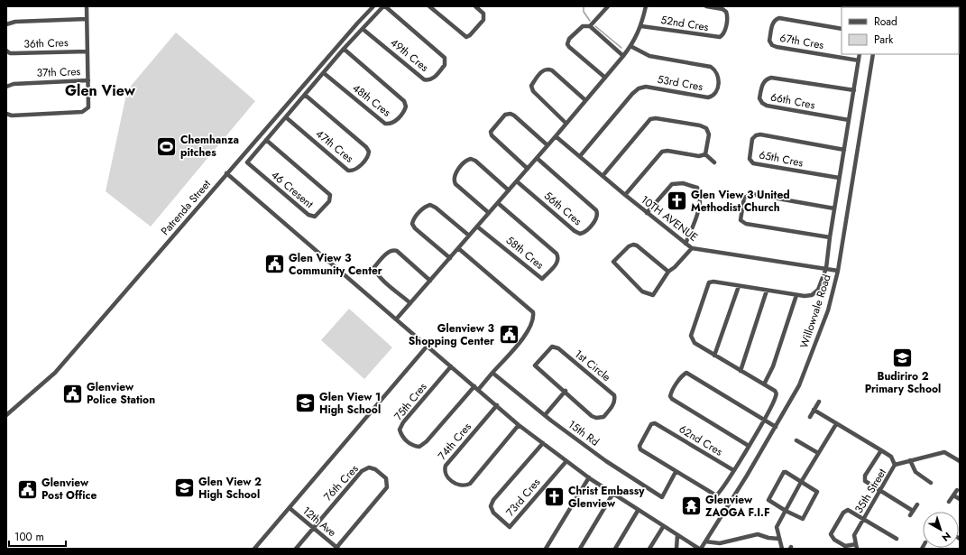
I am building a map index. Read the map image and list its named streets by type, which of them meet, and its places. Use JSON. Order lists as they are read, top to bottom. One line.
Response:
{"streets":{"street":["52nd Cres","67th Cres","36th Cres","49th Cres","37th Cres","53rd Cres","48th Cres","66th Cres","47th Cres","65th Cres","46 Cresent","Patrenda Street","56th Cres","10TH AVENUE","58th Cres","Willowvale Road","1st Circle","75th Cres","15th Rd","62nd Cres","74th Cres","76th Cres","35th Street","73rd Cres","12th Ave"]},"crossings":[["53rd Cres","10TH AVENUE"],["10TH AVENUE","Willowvale Road"],["15th Rd","62nd Cres"],["76th Cres","12th Ave"]],"districts":["Glen View"],"places":{"sports":["Chemhanza pitches"],"church":["Glen View 3 United Methodist Church","Christ Embassy Glenview"],"public building":["Glen View 3 Community Center","Glenview 3 Shopping Center","Glenview Police Station","Glenview Post Office"],"school or university":["Budiriro 2 Primary School","Glen View 1 High School","Glen View 2 High School"],"temple":["Glenview ZAOGA F.I.F"]},"legend":["Road","Park"],"scale_bar":"100 m","north":"bottom right"}
